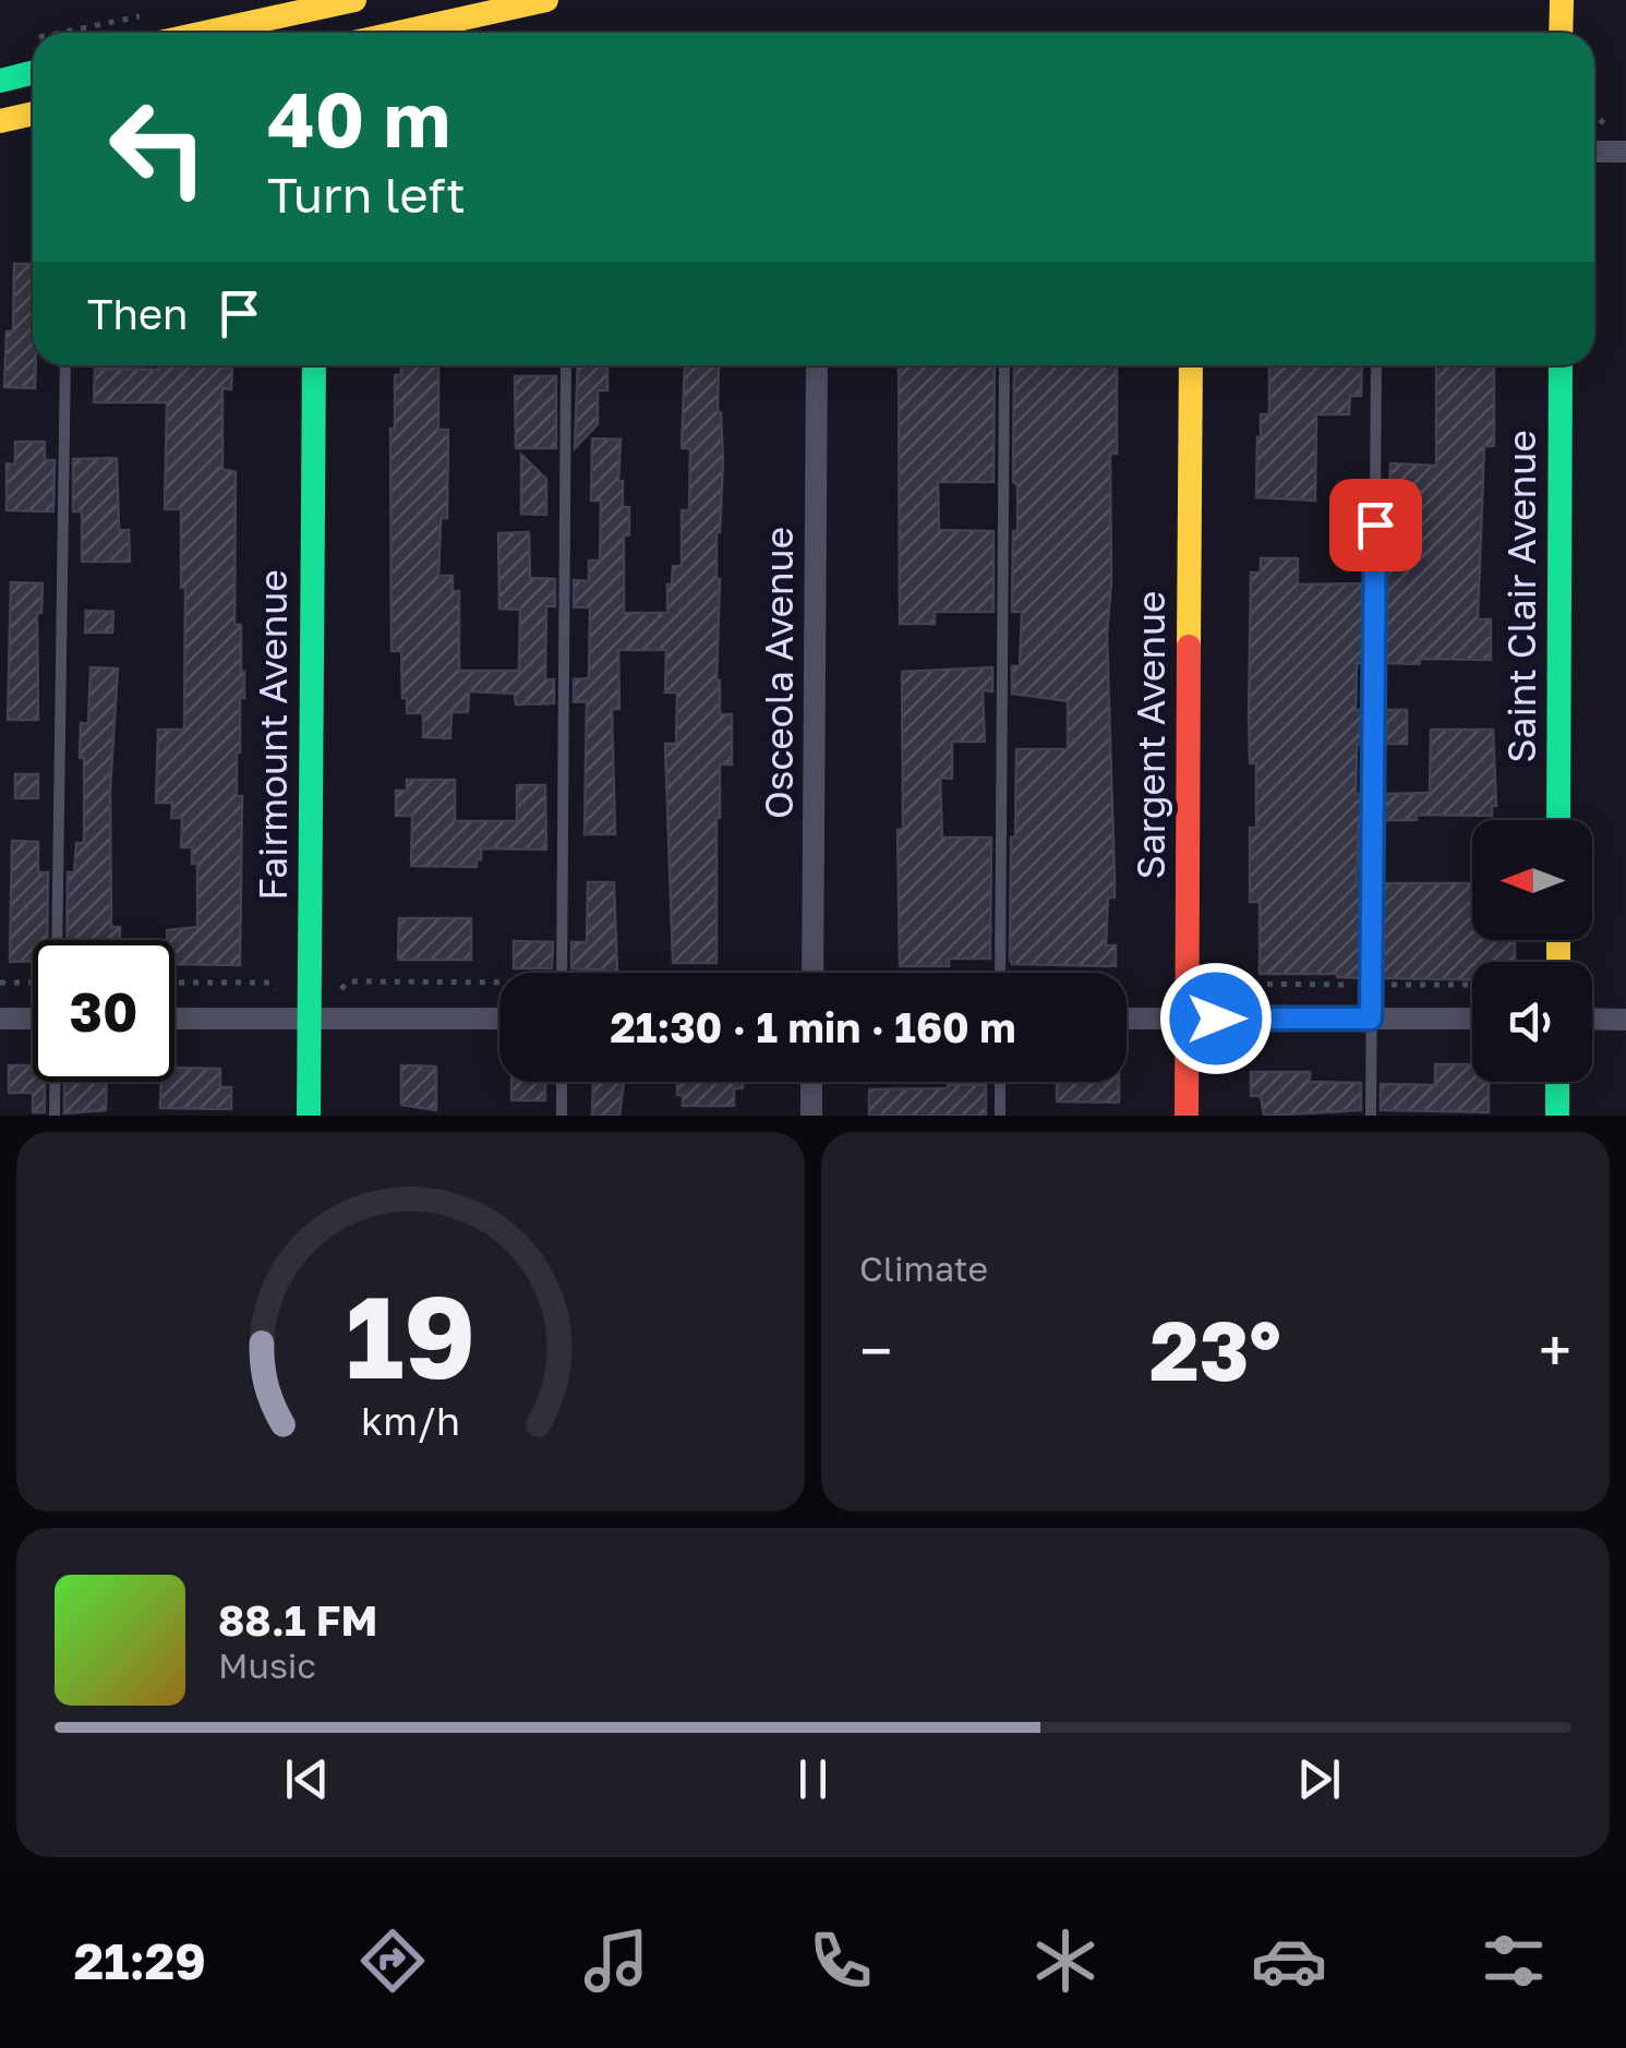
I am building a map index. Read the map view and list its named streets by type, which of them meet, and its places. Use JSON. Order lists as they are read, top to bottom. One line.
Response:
{"streets":{"street":["Saint Clair Avenue","Osceola Avenue","Fairmount Avenue","Sargent Avenue"]},"north":"left","page":{"turn":["40 m","Turn left"],"then":"Then","limit":"30","trip":"21:30 · 1 min · 160 m","tile":"Climate","heat":["−","23°","+"],"song":["88.1 FM","Music"],"tabs":"21:29","gauge":["19","km/h"]}}
